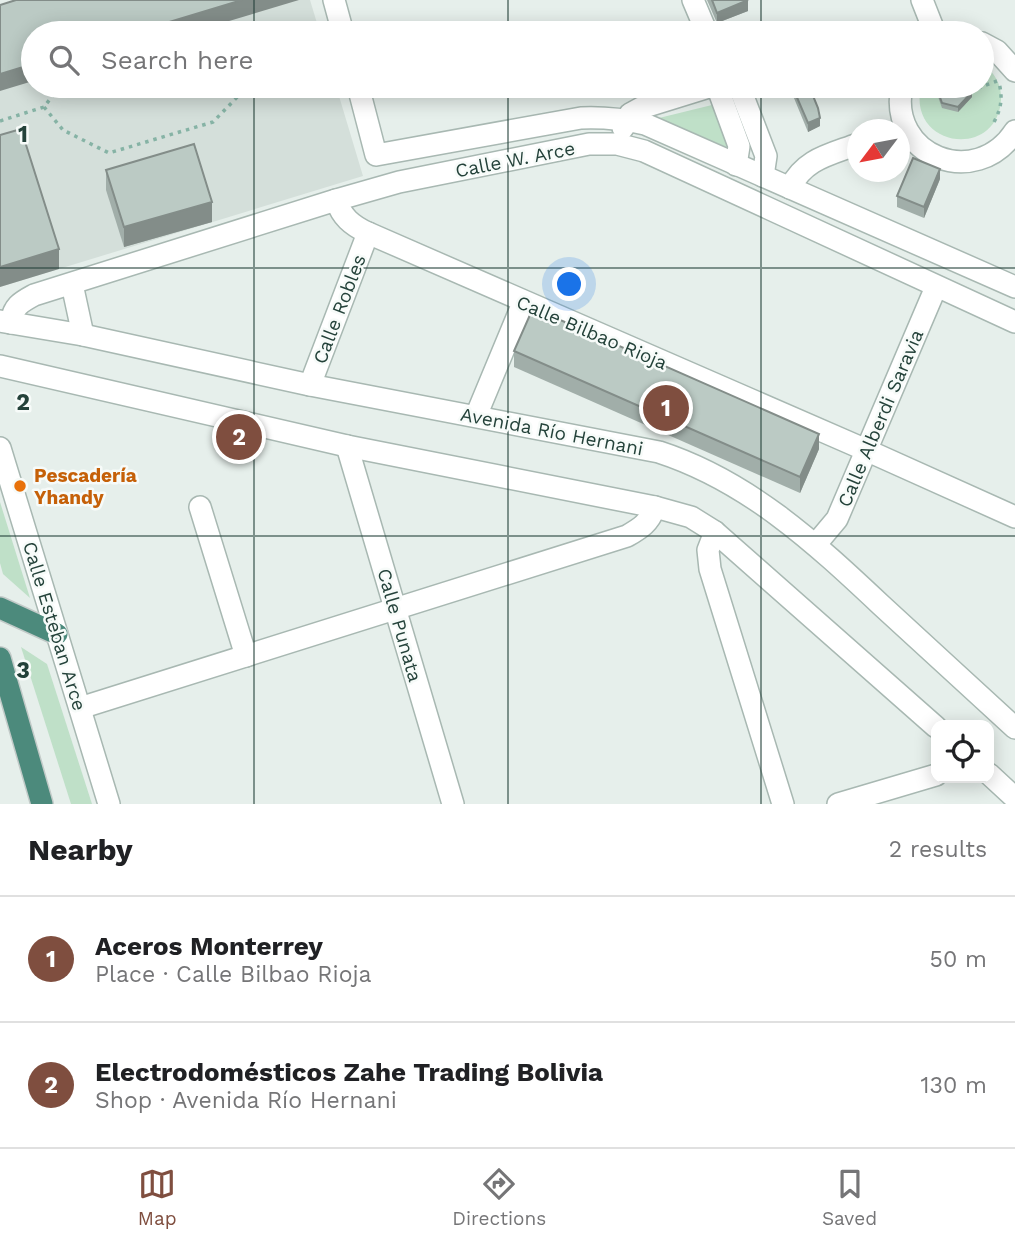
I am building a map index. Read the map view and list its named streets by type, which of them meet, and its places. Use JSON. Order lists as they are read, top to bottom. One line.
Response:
{"streets":{"street":["Calle W. Arce","Calle Robles","Calle Bilbao Rioja","Calle Alberdi Saravia","Avenida Río Hernani","Calle Punata","Calle Esteban Arce"]},"crossings":[["Calle W. Arce","Calle Bilbao Rioja"],["Calle W. Arce","Calle Alberdi Saravia"],["Calle W. Arce","Avenida Río Hernani"],["Calle Robles","Calle Bilbao Rioja"],["Calle Robles","Avenida Río Hernani"],["Calle Bilbao Rioja","Calle Alberdi Saravia"],["Calle Alberdi Saravia","Avenida Río Hernani"]],"places":["Pescadería Yhandy"],"north":"bottom left","page":{"search":"Search here","pins":["1","2"],"heading":["Nearby","2 results"],"list":[{"mark":"1","name":"Aceros Monterrey","note":"Place · Calle Bilbao Rioja","value":"50 m"},{"mark":"2","name":"Electrodomésticos Zahe Trading Bolivia","note":"Shop · Avenida Río Hernani","value":"130 m"}],"nav":["Map","Directions","Saved"]},"grid":{"rows":["1","2","3"]}}
